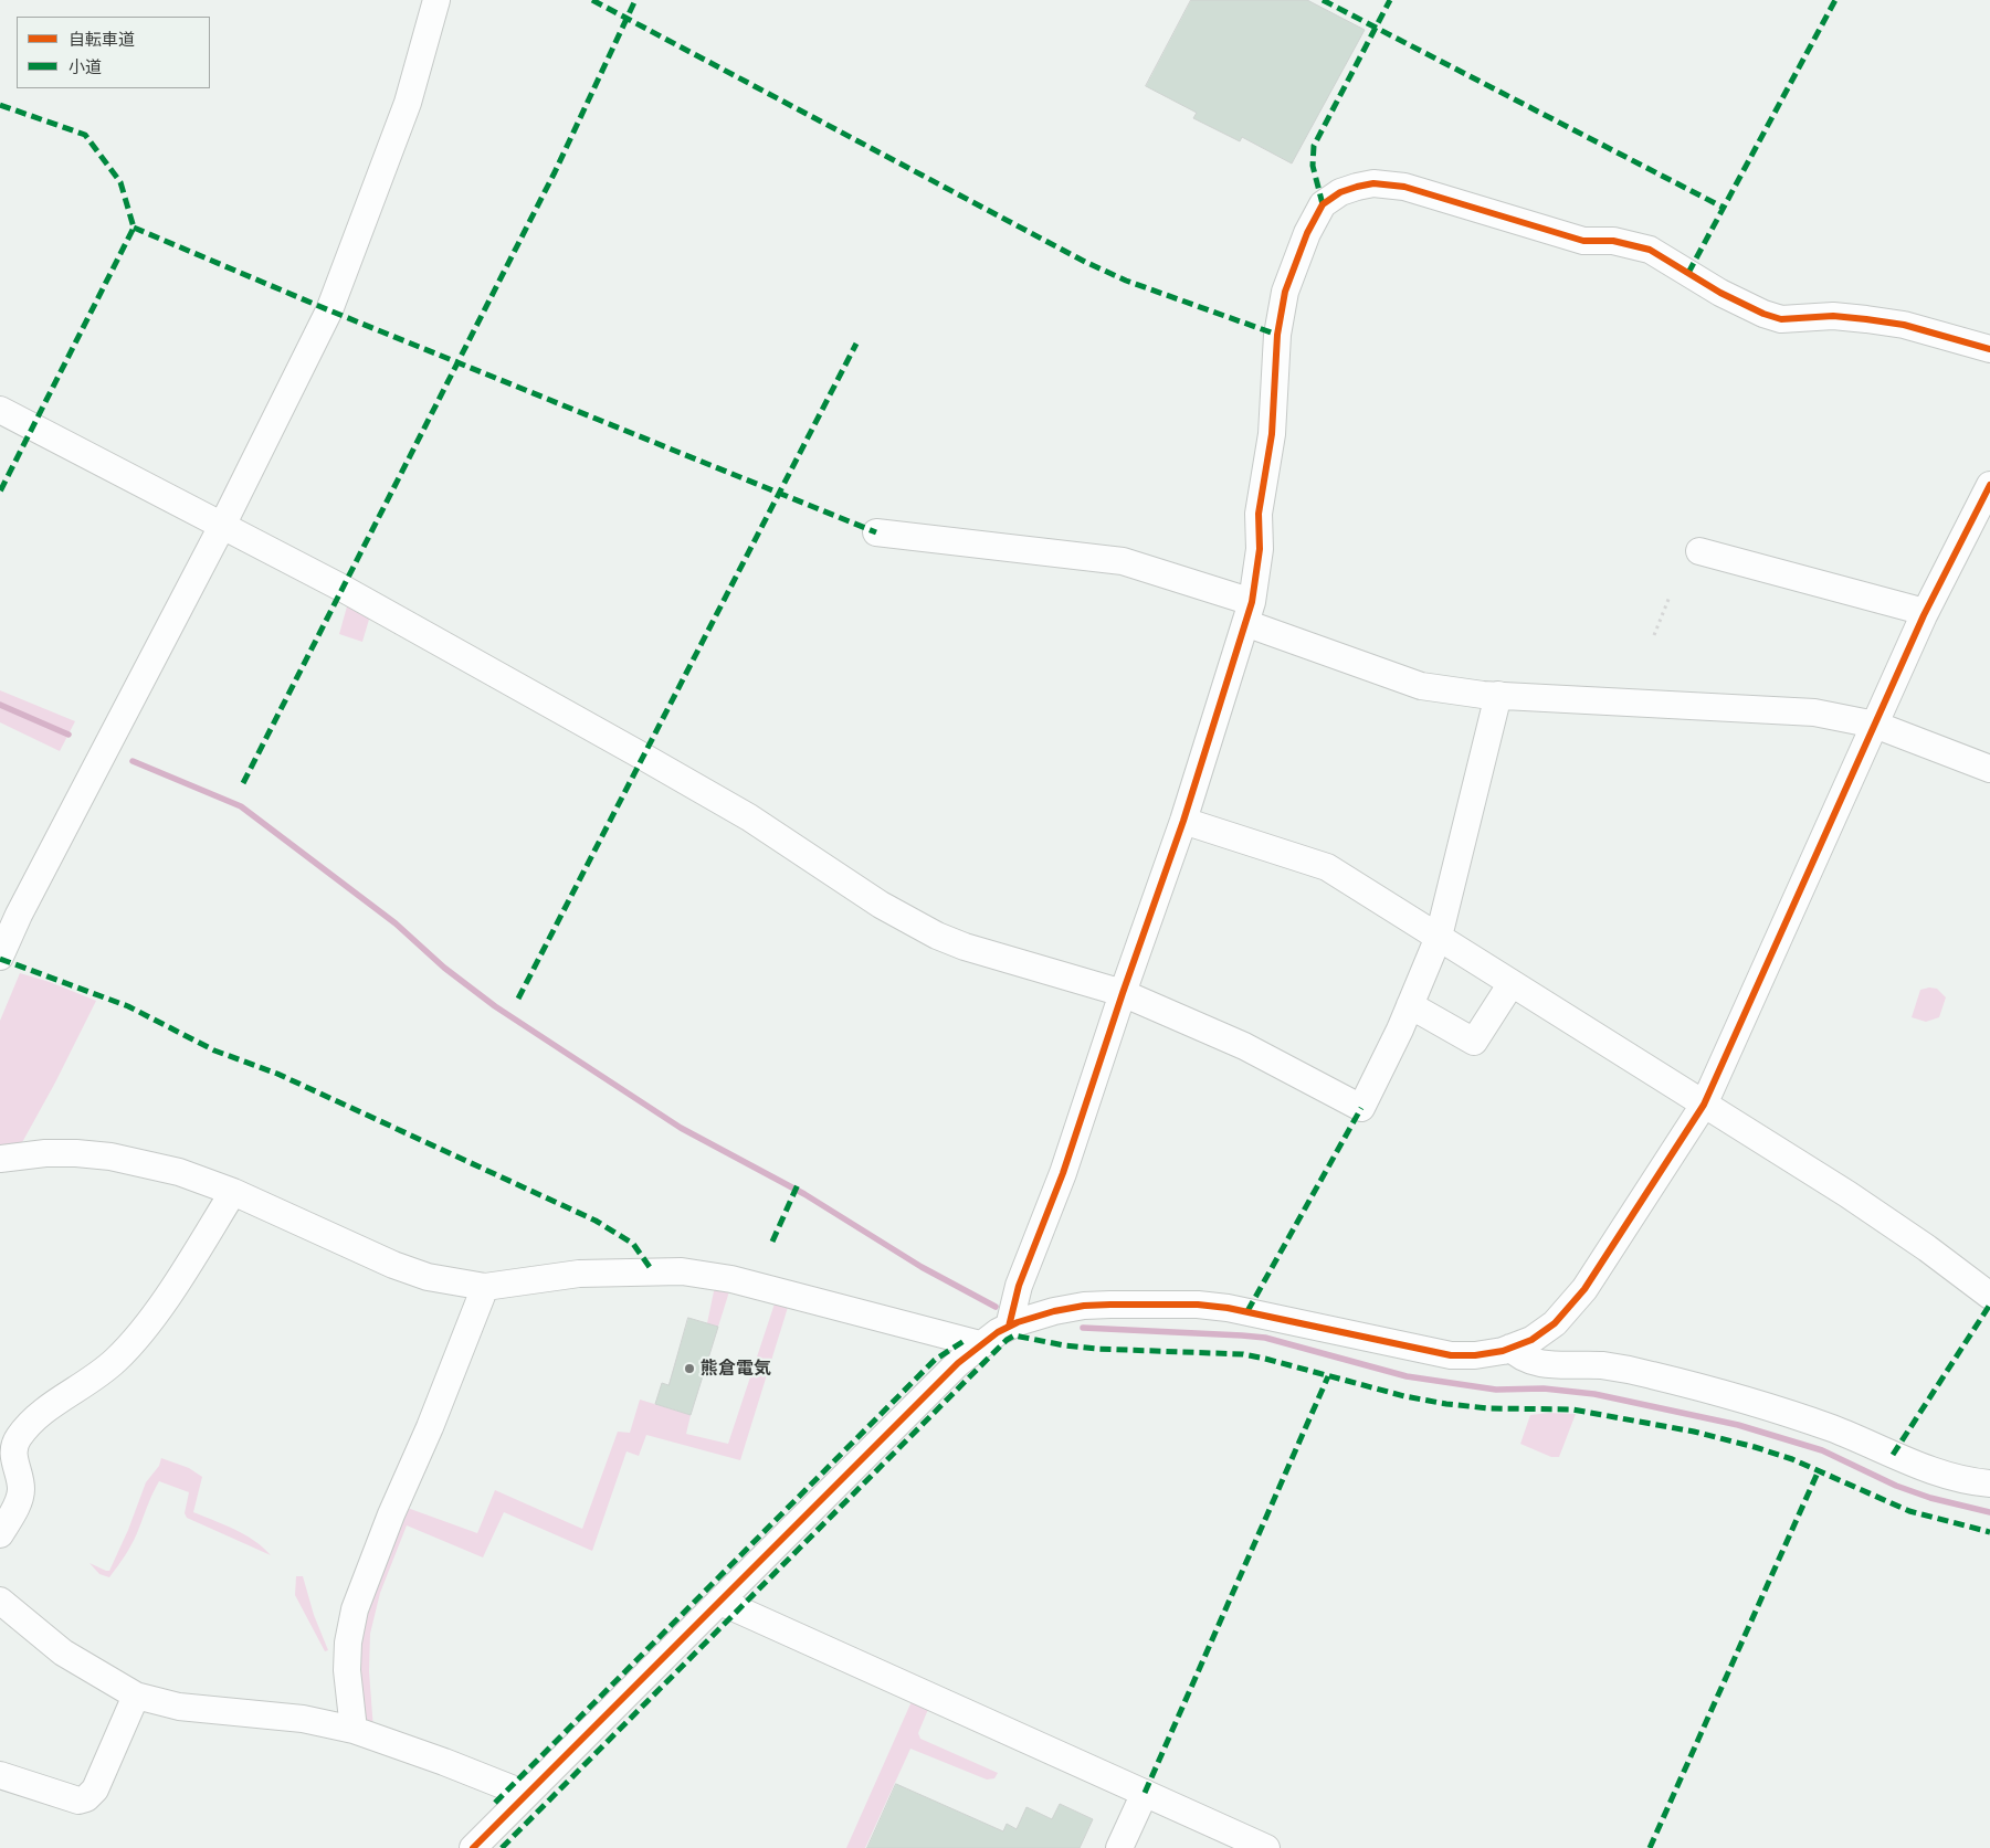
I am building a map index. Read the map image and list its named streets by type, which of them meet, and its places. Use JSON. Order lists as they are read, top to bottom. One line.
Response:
{"places":["熊倉電気"],"legend":["自転車道","小道"]}
